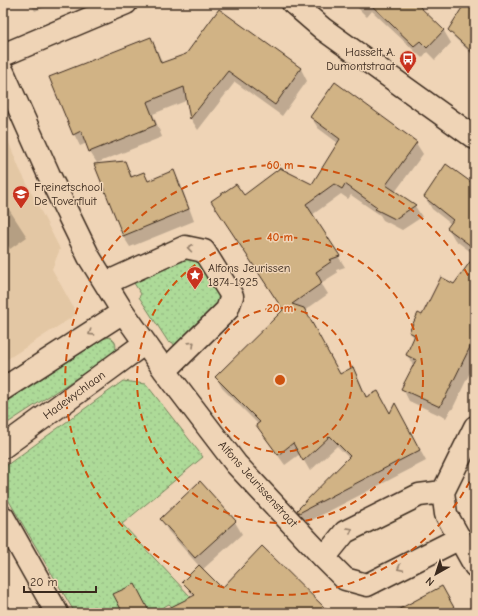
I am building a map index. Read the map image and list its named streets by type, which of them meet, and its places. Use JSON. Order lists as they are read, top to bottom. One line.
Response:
{"streets":{"street":["Hadewychlaan","Alfons Jeurissenstraat"]},"crossings":[["Hadewychlaan","Alfons Jeurissenstraat"]],"places":{"bus stop":["Hasselt A. Dumontstraat"],"school or university":["Freinetschool De Toverfluit"],"place":["Alfons Jeurissen 1874-1925"]},"scale_bar":"20 m","north":"bottom left","rings":["60 m","40 m","20 m"]}
